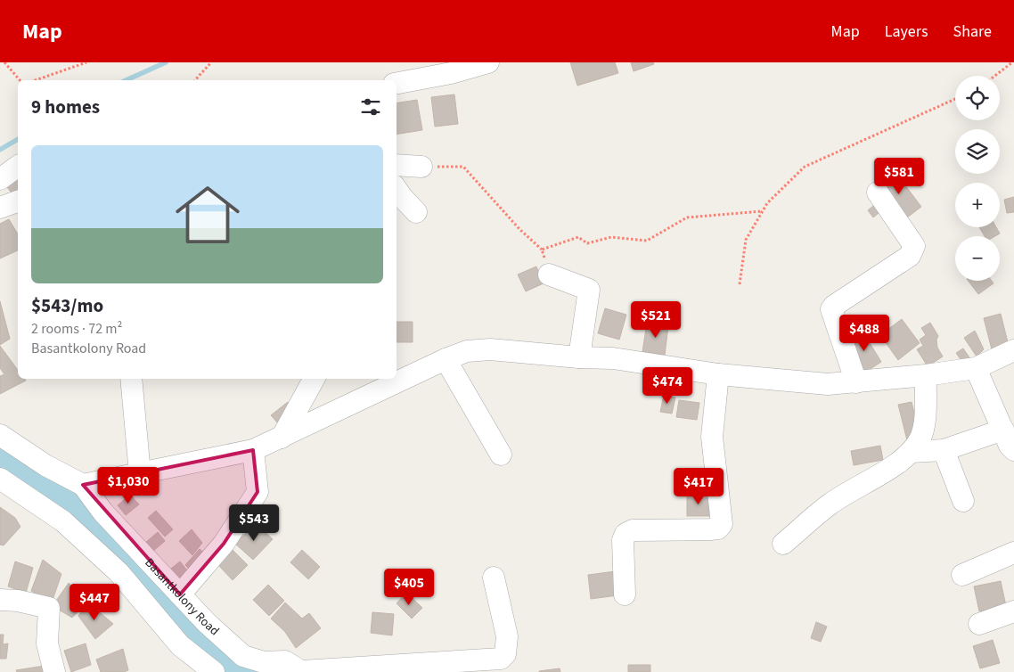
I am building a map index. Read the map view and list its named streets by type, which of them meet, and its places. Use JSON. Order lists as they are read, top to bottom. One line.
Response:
{"streets":{"street":["Basantkolony Road"]},"page":{"header":"Map","nav":["Map","Layers","Share"],"map_buttons":["+","−"],"heading":"9 homes","list":[{"name":"$543/mo","note":"2 rooms · 72 m² · Basantkolony Road"}],"price":["$581","$521","$488","$474","$1,030","$417","$543","$405","$447"]}}
